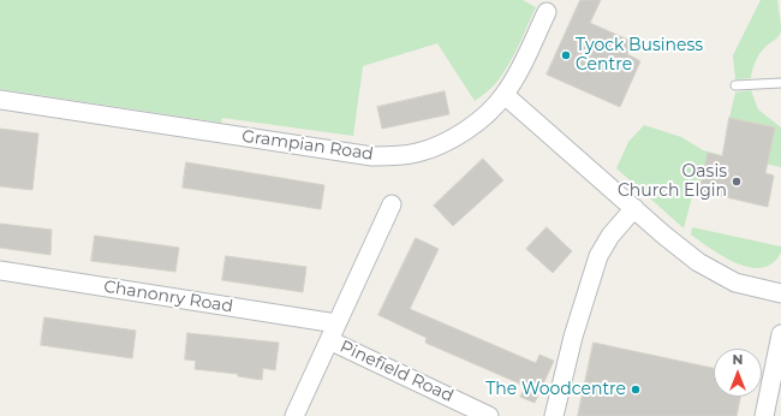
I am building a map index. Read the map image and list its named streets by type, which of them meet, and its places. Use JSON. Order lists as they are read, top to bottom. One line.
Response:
{"streets":{"street":["Grampian Road","Chanonry Road","Pinefield Road"]},"crossings":[["Chanonry Road","Pinefield Road"]],"places":["Tyock Business Centre","Oasis Church Elgin","The Woodcentre"],"north":"top"}
